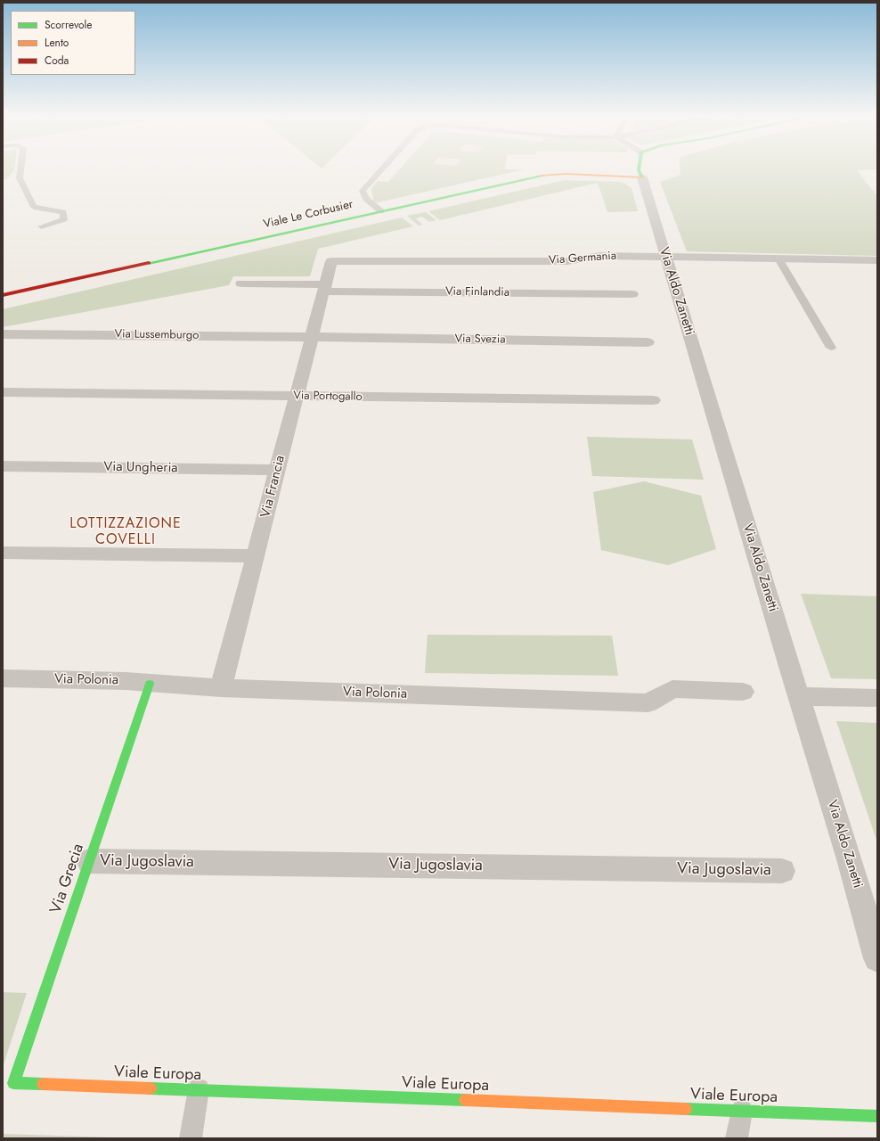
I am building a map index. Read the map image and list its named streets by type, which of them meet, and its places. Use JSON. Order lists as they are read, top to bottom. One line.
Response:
{"streets":{"street":["Viale Le Corbusier","Via Germania","Via Aldo Zanetti","Via Finlandia","Via Lussemburgo","Via Svezia","Via Portogallo","Via Ungheria","Via Francia","Via Polonia","Via Jugoslavia","Via Grecia","Viale Europa"]},"crossings":[["Viale Le Corbusier","Via Aldo Zanetti"],["Via Germania","Via Aldo Zanetti"],["Via Germania","Via Francia"],["Via Finlandia","Via Francia"],["Via Lussemburgo","Via Svezia"],["Via Lussemburgo","Via Francia"],["Via Svezia","Via Francia"],["Via Portogallo","Via Francia"],["Via Ungheria","Via Francia"],["Via Francia","Via Polonia"],["Via Polonia","Via Grecia"],["Via Jugoslavia","Via Grecia"],["Via Grecia","Viale Europa"]],"districts":["LOTTIZZAZIONE COVELLI"],"legend":["Scorrevole","Lento","Coda"]}
